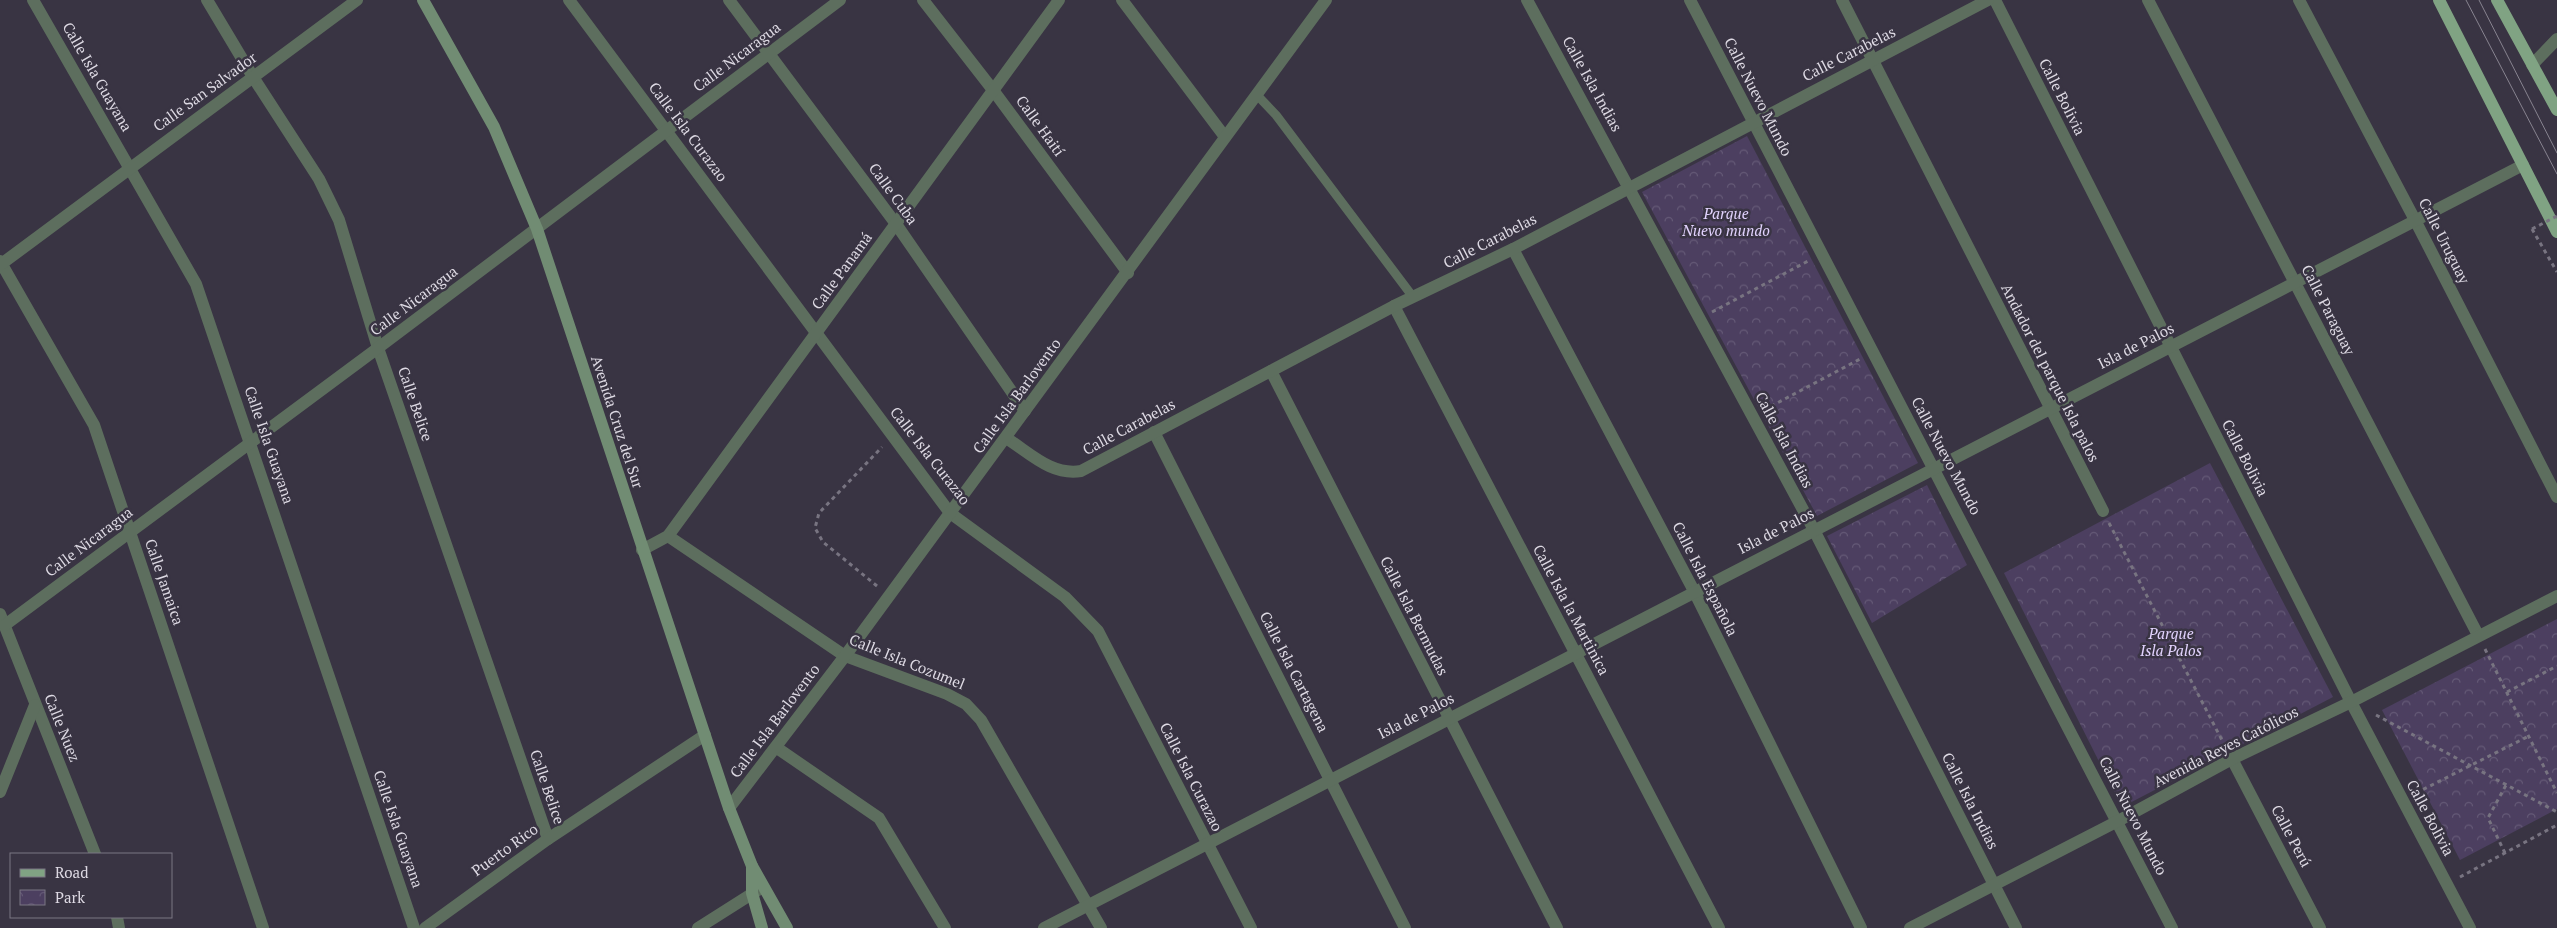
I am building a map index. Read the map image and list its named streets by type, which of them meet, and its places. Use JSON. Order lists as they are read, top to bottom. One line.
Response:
{"streets":{"main road":["Avenida Cruz del Sur"],"street":["Calle Carabelas","Calle Nicaragua","Calle Isla Guayana","Calle Isla Indias","Calle San Salvador","Calle Nuevo Mundo","Calle Bolivia","Calle Haití","Calle Isla Curazao","Calle Cuba","Calle Uruguay","Calle Panamá","Calle Paraguay","Isla de Palos","Andador del parque Isla palos","Calle Isla Barlovento","Calle Belice","Calle Isla Española","Calle Jamaica","Calle Isla la Martinica","Calle Isla Bermudas","Calle Isla Cozumel","Calle Isla Cartagena","Calle Nuez","Avenida Reyes Católicos","Calle Perú","Puerto Rico"]},"crossings":[["Calle Carabelas","Calle Isla Indias"],["Calle Carabelas","Calle Nuevo Mundo"],["Calle Carabelas","Andador del parque Isla palos"],["Calle Carabelas","Calle Isla Barlovento"],["Calle Carabelas","Calle Isla Española"],["Calle Carabelas","Calle Isla la Martinica"],["Calle Carabelas","Calle Isla Bermudas"],["Calle Carabelas","Calle Isla Cartagena"],["Calle Nicaragua","Calle Isla Guayana"],["Calle Nicaragua","Calle Isla Curazao"],["Calle Nicaragua","Calle Cuba"],["Calle Nicaragua","Calle Belice"],["Calle Nicaragua","Avenida Cruz del Sur"],["Calle Nicaragua","Calle Jamaica"],["Calle Nicaragua","Calle Nuez"],["Calle Isla Guayana","Calle San Salvador"],["Calle Isla Indias","Isla de Palos"],["Calle Isla Indias","Avenida Reyes Católicos"],["Calle San Salvador","Calle Belice"],["Calle San Salvador","Calle Jamaica"],["Calle Nuevo Mundo","Isla de Palos"],["Calle Nuevo Mundo","Avenida Reyes Católicos"],["Calle Bolivia","Isla de Palos"],["Calle Bolivia","Avenida Reyes Católicos"],["Calle Haití","Calle Panamá"],["Calle Haití","Calle Isla Barlovento"],["Calle Isla Curazao","Calle Panamá"],["Calle Isla Curazao","Isla de Palos"],["Calle Isla Curazao","Calle Isla Barlovento"],["Calle Cuba","Calle Panamá"],["Calle Cuba","Calle Isla Barlovento"],["Calle Uruguay","Isla de Palos"],["Calle Panamá","Avenida Cruz del Sur"],["Calle Panamá","Calle Isla Cozumel"],["Calle Paraguay","Isla de Palos"],["Calle Paraguay","Avenida Reyes Católicos"],["Isla de Palos","Andador del parque Isla palos"],["Isla de Palos","Calle Isla Española"],["Isla de Palos","Calle Isla la Martinica"],["Isla de Palos","Calle Isla Bermudas"],["Isla de Palos","Calle Isla Cozumel"],["Isla de Palos","Calle Isla Cartagena"],["Calle Isla Barlovento","Avenida Cruz del Sur"],["Calle Isla Barlovento","Calle Isla Cozumel"],["Calle Belice","Puerto Rico"],["Avenida Cruz del Sur","Puerto Rico"],["Avenida Reyes Católicos","Calle Perú"]],"parks":["Parque Nuevo mundo","Parque Isla Palos"],"legend":["Road","Park"]}
